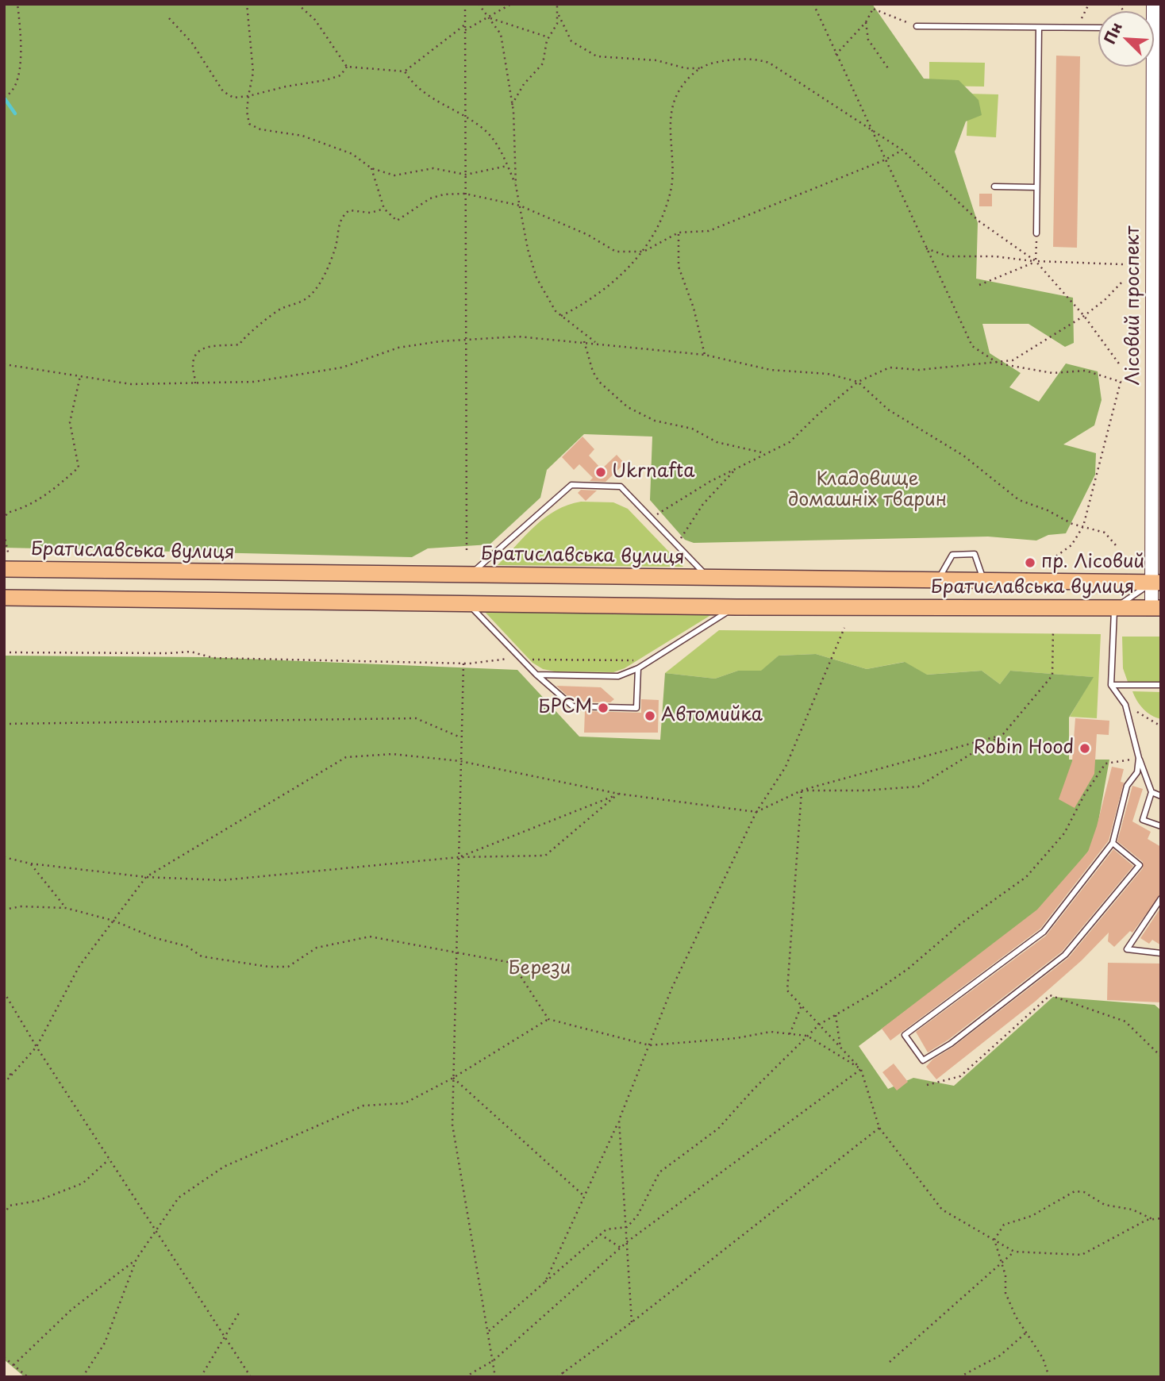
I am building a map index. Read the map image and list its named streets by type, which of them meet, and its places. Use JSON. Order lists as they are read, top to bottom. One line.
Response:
{"streets":{"main road":["Братиславська вулиця"],"street":["Лісовий проспект"]},"crossings":[["Лісовий проспект","Братиславська вулиця"]],"parks":["Кладовище домашніх тварин","Берези"],"places":["Ukrnafta","пр. Лісовий","БРСМ","Автомийка","Robin Hood"],"north":"top left"}
